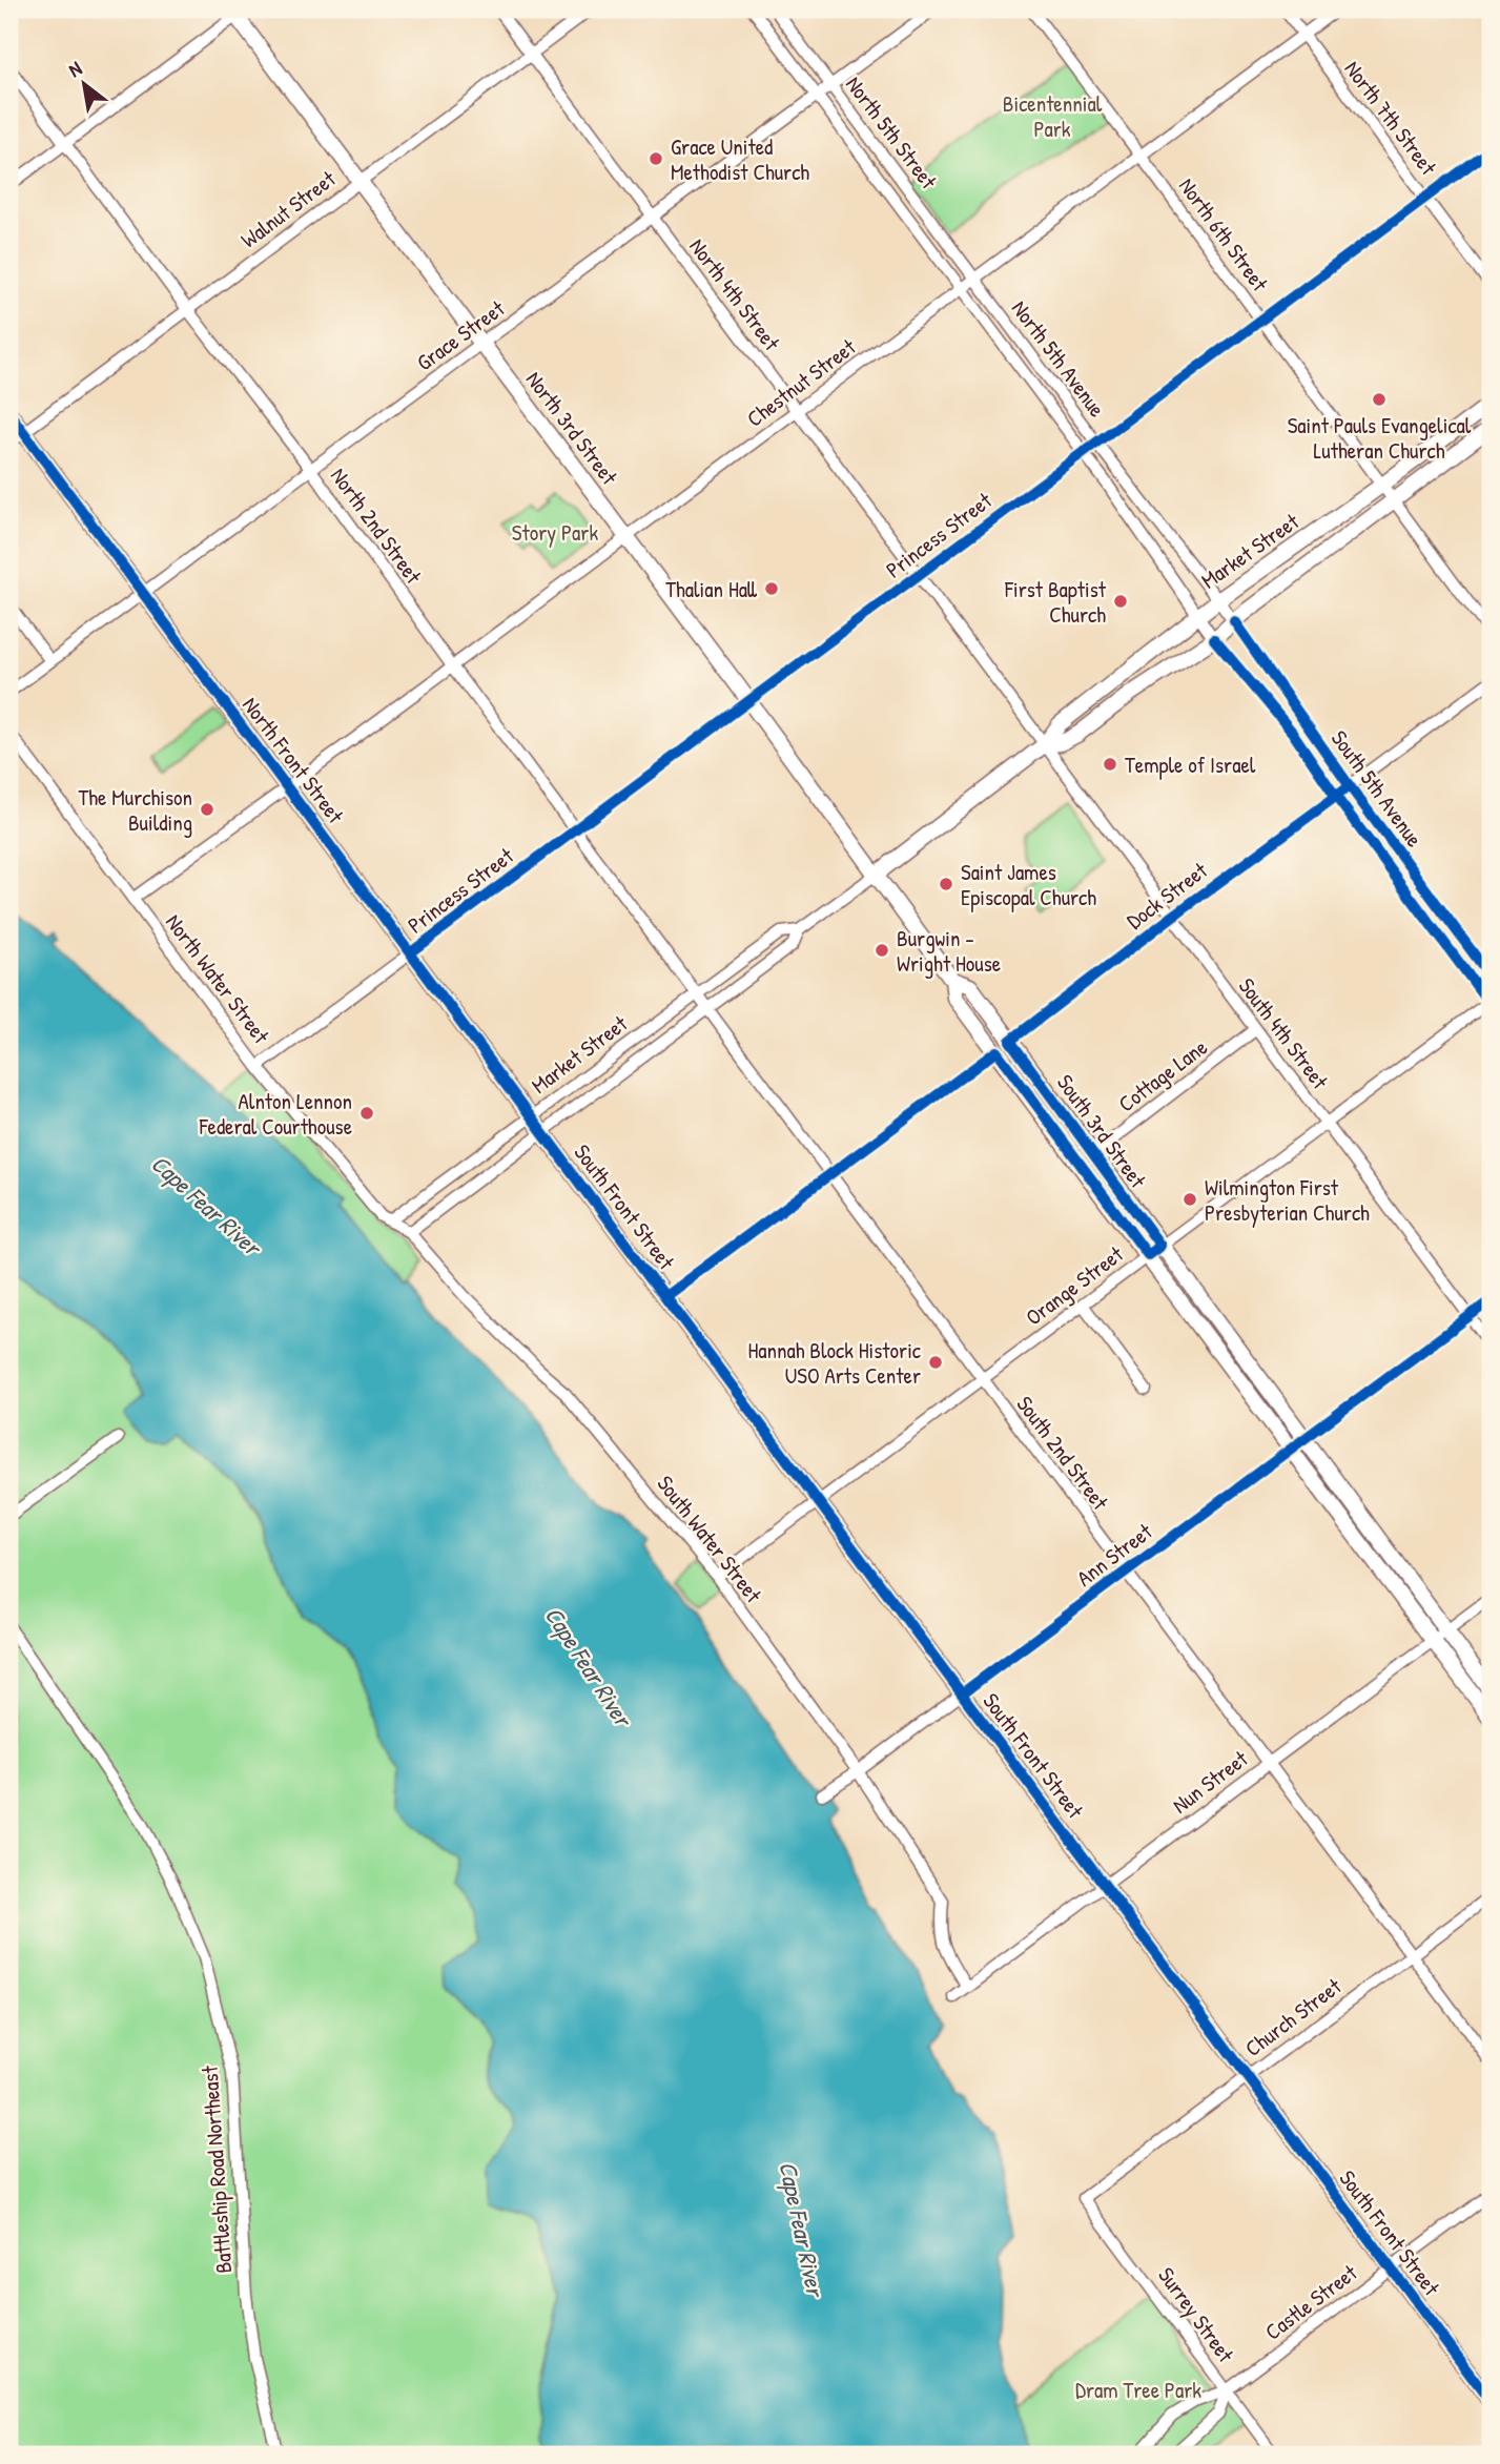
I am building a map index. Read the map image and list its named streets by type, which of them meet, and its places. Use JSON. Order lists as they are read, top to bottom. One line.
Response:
{"streets":{"main road":["North 3rd Street","Market Street","North Front Street","South 3rd Street","South Front Street"],"street":["North 7th Street","North 5th Street","Walnut Street","North 6th Street","North 4th Street","Grace Street","North 5th Avenue","Chestnut Street","North 2nd Street","Princess Street","South 5th Avenue","Dock Street","North Water Street","South 4th Street","Cottage Lane","Orange Street","South 2nd Street","South Water Street","Ann Street","Nun Street","Church Street","Battleship Road Northeast","Castle Street","Surrey Street"]},"crossings":[["North 7th Street","Chestnut Street"],["North 7th Street","Princess Street"],["North 5th Street","Grace Street"],["North 5th Street","North 5th Avenue"],["North 5th Street","Chestnut Street"],["Walnut Street","North 4th Street"],["Walnut Street","North 3rd Street"],["Walnut Street","North 2nd Street"],["Walnut Street","North Front Street"],["North 6th Street","Chestnut Street"],["North 6th Street","Princess Street"],["North 6th Street","Market Street"],["North 4th Street","Grace Street"],["North 4th Street","Chestnut Street"],["North 4th Street","Princess Street"],["North 4th Street","Market Street"],["North 4th Street","South 4th Street"],["Grace Street","North 5th Avenue"],["Grace Street","North 3rd Street"],["Grace Street","North 2nd Street"],["Grace Street","North Front Street"],["North 5th Avenue","Chestnut Street"],["North 5th Avenue","Princess Street"],["North 5th Avenue","Market Street"],["North 5th Avenue","South 5th Avenue"],["Chestnut Street","North 3rd Street"],["Chestnut Street","North 2nd Street"],["Chestnut Street","North Front Street"],["Chestnut Street","North Water Street"],["North 3rd Street","Princess Street"],["North 3rd Street","Market Street"],["North 3rd Street","South 3rd Street"],["North 2nd Street","Princess Street"],["North 2nd Street","Market Street"],["North 2nd Street","South 2nd Street"],["Princess Street","North Front Street"],["Princess Street","North Water Street"],["Market Street","North Front Street"],["Market Street","South 5th Avenue"],["Market Street","North Water Street"],["Market Street","South 4th Street"],["Market Street","South 3rd Street"],["Market Street","South Front Street"],["Market Street","South 2nd Street"],["Market Street","South Water Street"],["North Front Street","South Front Street"],["South 5th Avenue","Dock Street"],["South 5th Avenue","Orange Street"],["Dock Street","South 4th Street"],["Dock Street","South 3rd Street"],["North Water Street","South Water Street"],["South 4th Street","Cottage Lane"],["South 4th Street","Orange Street"],["South 4th Street","Ann Street"],["Cottage Lane","South 3rd Street"],["South 3rd Street","Orange Street"],["South 3rd Street","Ann Street"],["South 3rd Street","Nun Street"],["South Front Street","Orange Street"],["South Front Street","Ann Street"],["South Front Street","Nun Street"],["South Front Street","Church Street"],["South Front Street","Castle Street"],["Orange Street","South 2nd Street"],["Orange Street","South Water Street"],["South 2nd Street","Ann Street"],["South 2nd Street","Nun Street"],["South 2nd Street","Church Street"],["South Water Street","Ann Street"],["South Water Street","Nun Street"],["Church Street","Surrey Street"],["Castle Street","Surrey Street"]],"water":["Cape Fear River"],"parks":["Bicentennial Park","Story Park","Dram Tree Park"],"places":["Grace United Methodist Church","Saint Pauls Evangelical Lutheran Church","Thalian Hall","First Baptist Church","Temple of Israel","The Murchison Building","Saint James Episcopal Church","Burgwin - Wright House","Alnton Lennon Federal Courthouse","Wilmington First Presbyterian Church","Hannah Block Historic USO Arts Center"],"north":"top left"}
